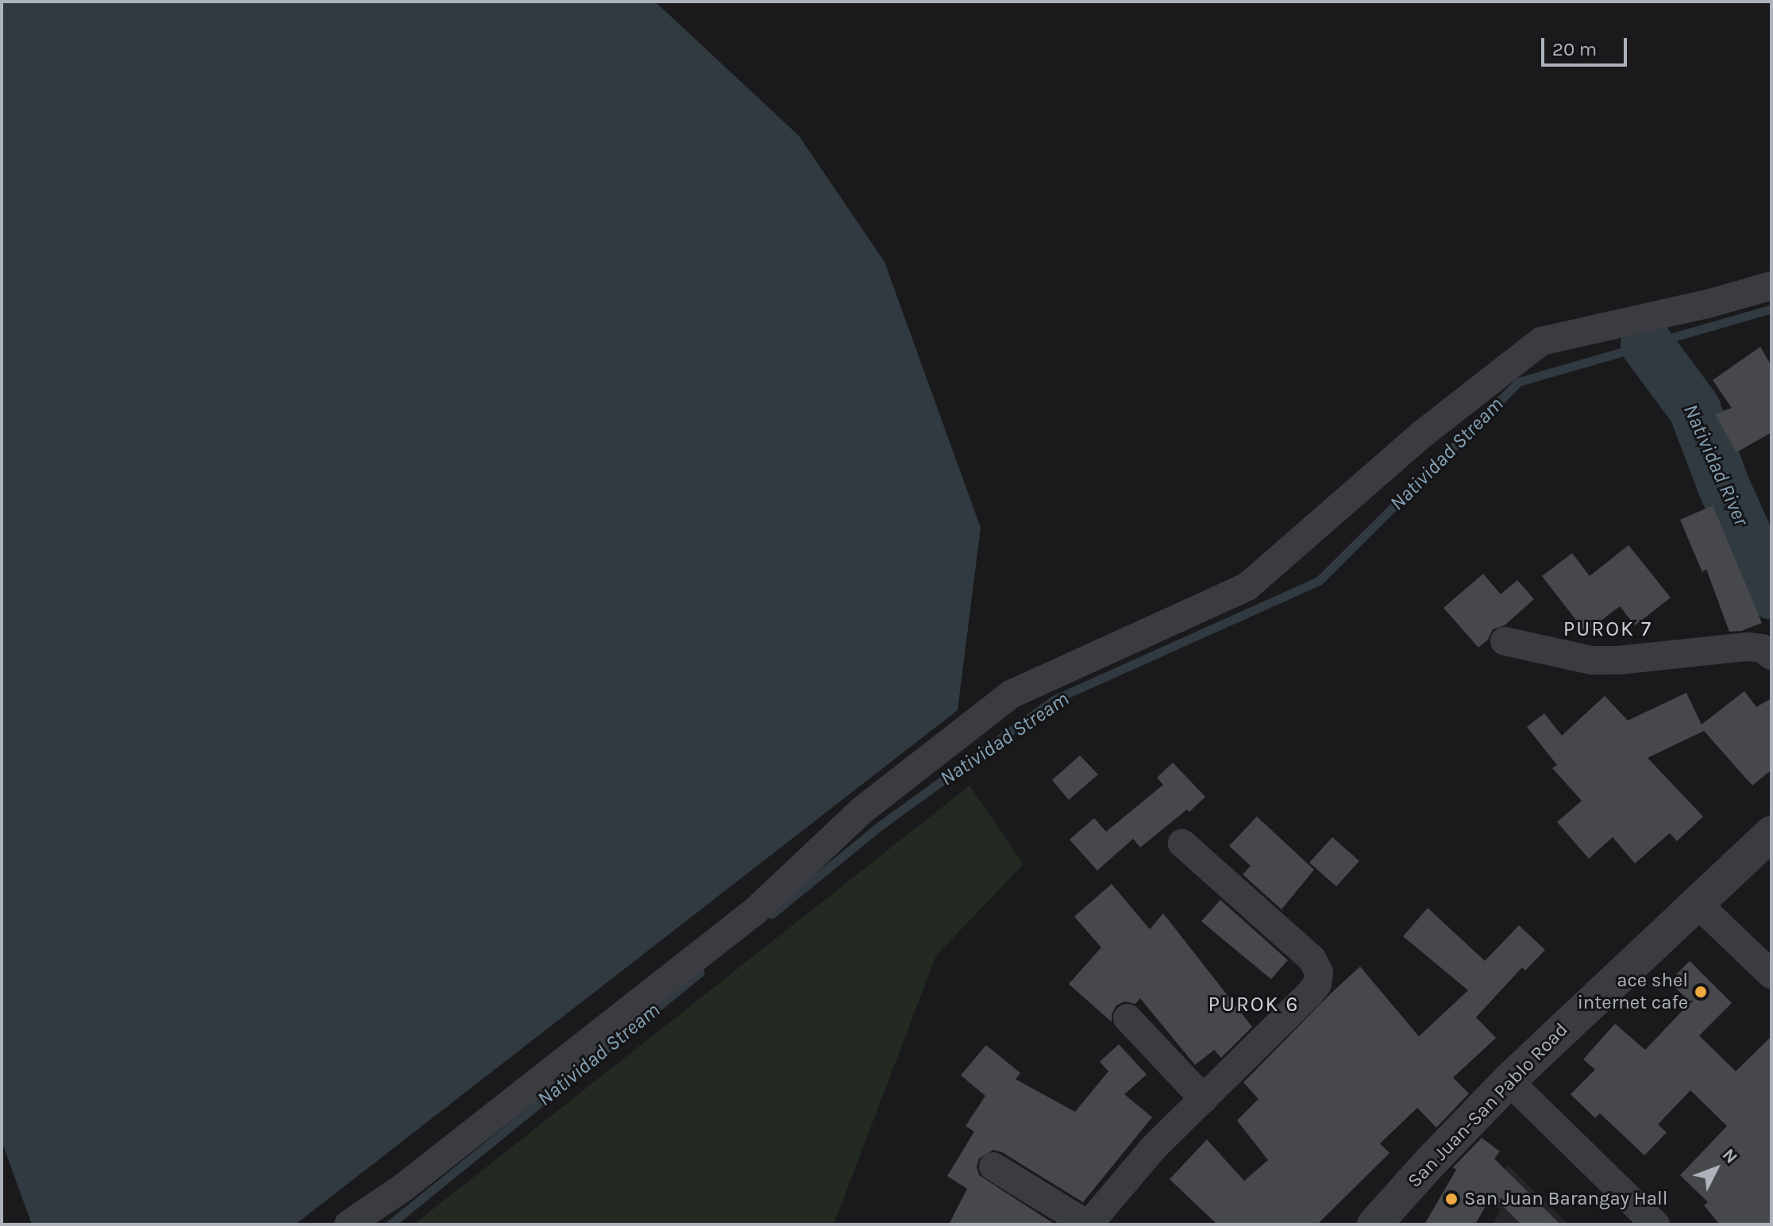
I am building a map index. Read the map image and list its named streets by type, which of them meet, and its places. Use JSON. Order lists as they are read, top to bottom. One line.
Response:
{"streets":{"street":["San Juan-San Pablo Road"]},"districts":["PUROK 7","PUROK 6"],"water":["Natividad Stream","Natividad River"],"places":["ace shel internet cafe","San Juan Barangay Hall"],"scale_bar":"20 m","north":"top right"}
